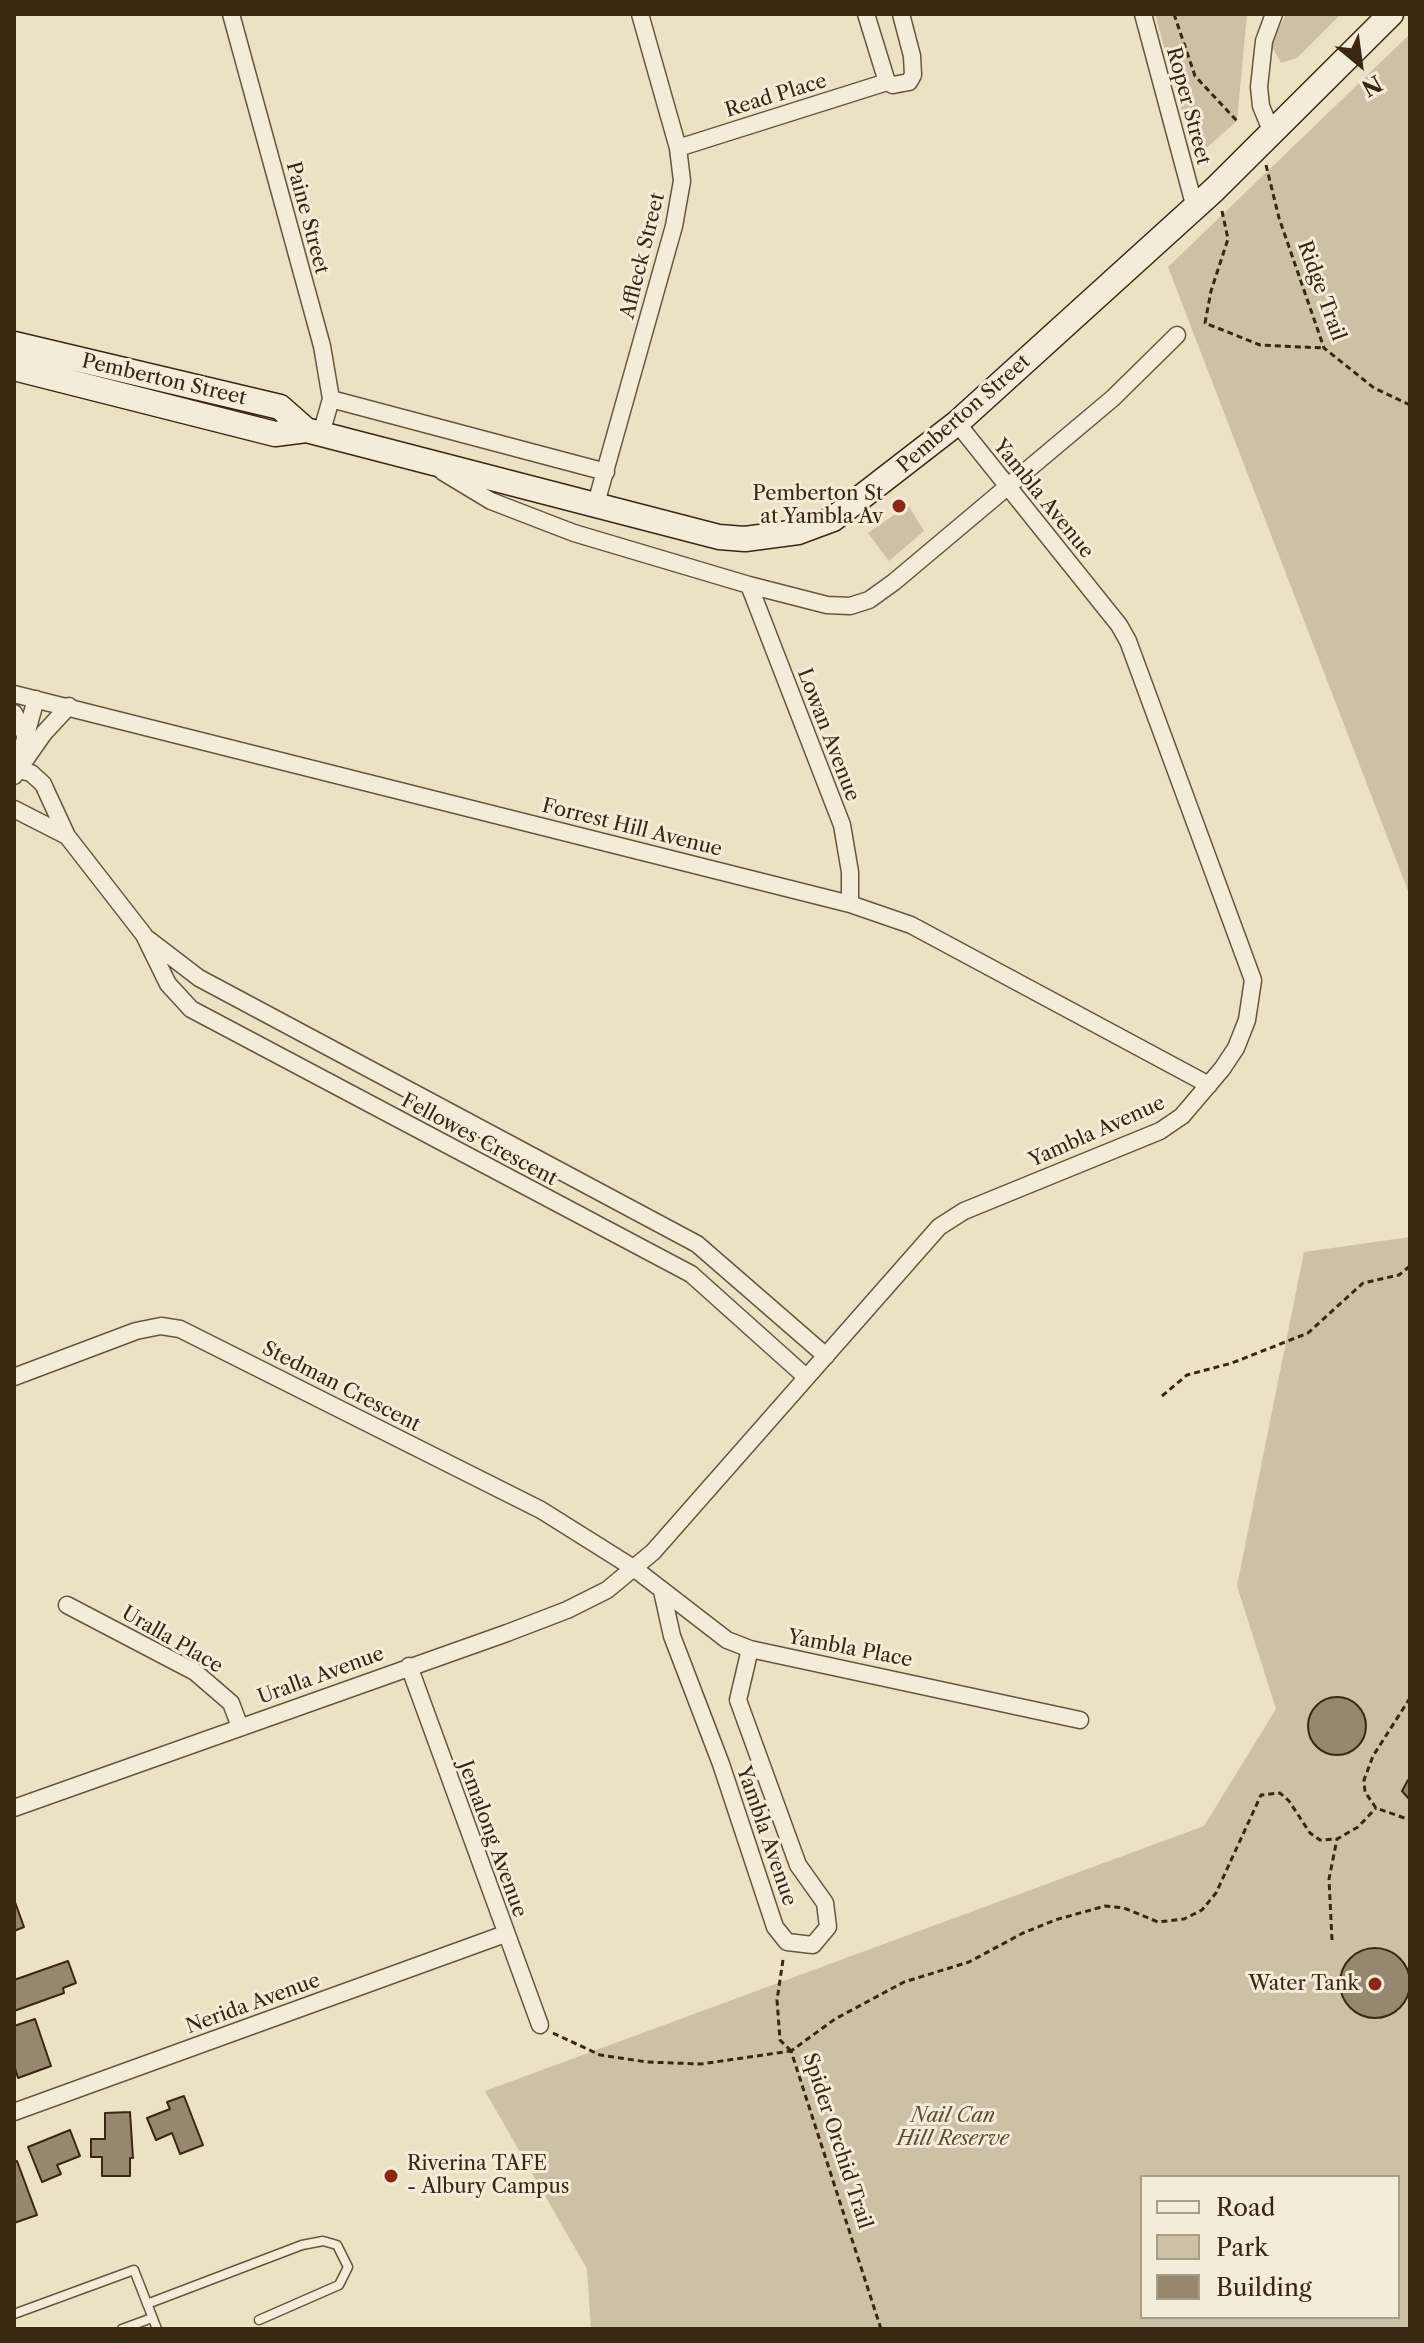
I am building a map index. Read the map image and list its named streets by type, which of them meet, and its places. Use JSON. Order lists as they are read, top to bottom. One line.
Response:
{"streets":{"main road":["Pemberton Street"],"street":["Read Place","Roper Street","Paine Street","Affleck Street","Yambla Avenue","Lowan Avenue","Forrest Hill Avenue","Fellowes Crescent","Stedman Crescent","Uralla Place","Yambla Place","Uralla Avenue","Jemalong Avenue","Nerida Avenue"],"path":["Ridge Trail","Spider Orchid Trail"]},"crossings":[["Read Place","Affleck Street"],["Roper Street","Pemberton Street"],["Paine Street","Pemberton Street"],["Affleck Street","Pemberton Street"],["Ridge Trail","Pemberton Street"],["Pemberton Street","Yambla Avenue"],["Pemberton Street","Lowan Avenue"],["Yambla Avenue","Forrest Hill Avenue"],["Yambla Avenue","Fellowes Crescent"],["Yambla Avenue","Stedman Crescent"],["Yambla Avenue","Yambla Place"],["Yambla Avenue","Uralla Avenue"],["Lowan Avenue","Forrest Hill Avenue"],["Stedman Crescent","Yambla Place"],["Stedman Crescent","Uralla Avenue"],["Uralla Place","Uralla Avenue"],["Yambla Place","Uralla Avenue"],["Uralla Avenue","Jemalong Avenue"],["Jemalong Avenue","Nerida Avenue"]],"parks":["Nail Can Hill Reserve"],"places":["Pemberton St at Yambla Av","Water Tank","Riverina TAFE - Albury Campus"],"legend":["Road","Park","Building"],"north":"bottom right"}
